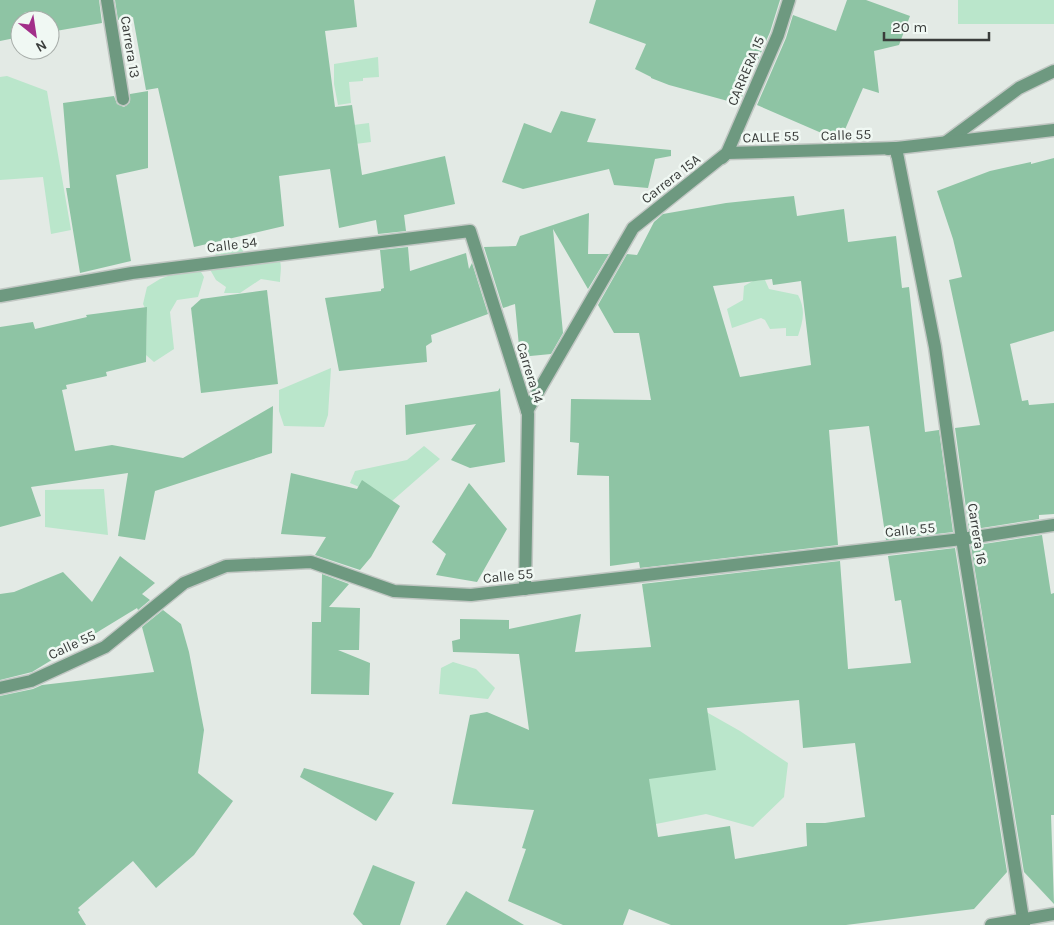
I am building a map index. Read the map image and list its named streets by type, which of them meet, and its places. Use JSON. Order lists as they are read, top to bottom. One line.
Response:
{"streets":{"street":["Carrera 13","CARRERA 15","Calle 55","CALLE 55","Calle 54","Carrera 14","Carrera 16"]},"crossings":[["CARRERA 15","CALLE 55"],["Calle 55","Carrera 14"],["Calle 55","Carrera 16"],["CALLE 55","Carrera 14"],["CALLE 55","Carrera 16"],["Calle 54","Carrera 14"]],"scale_bar":"20 m","north":"bottom right"}
